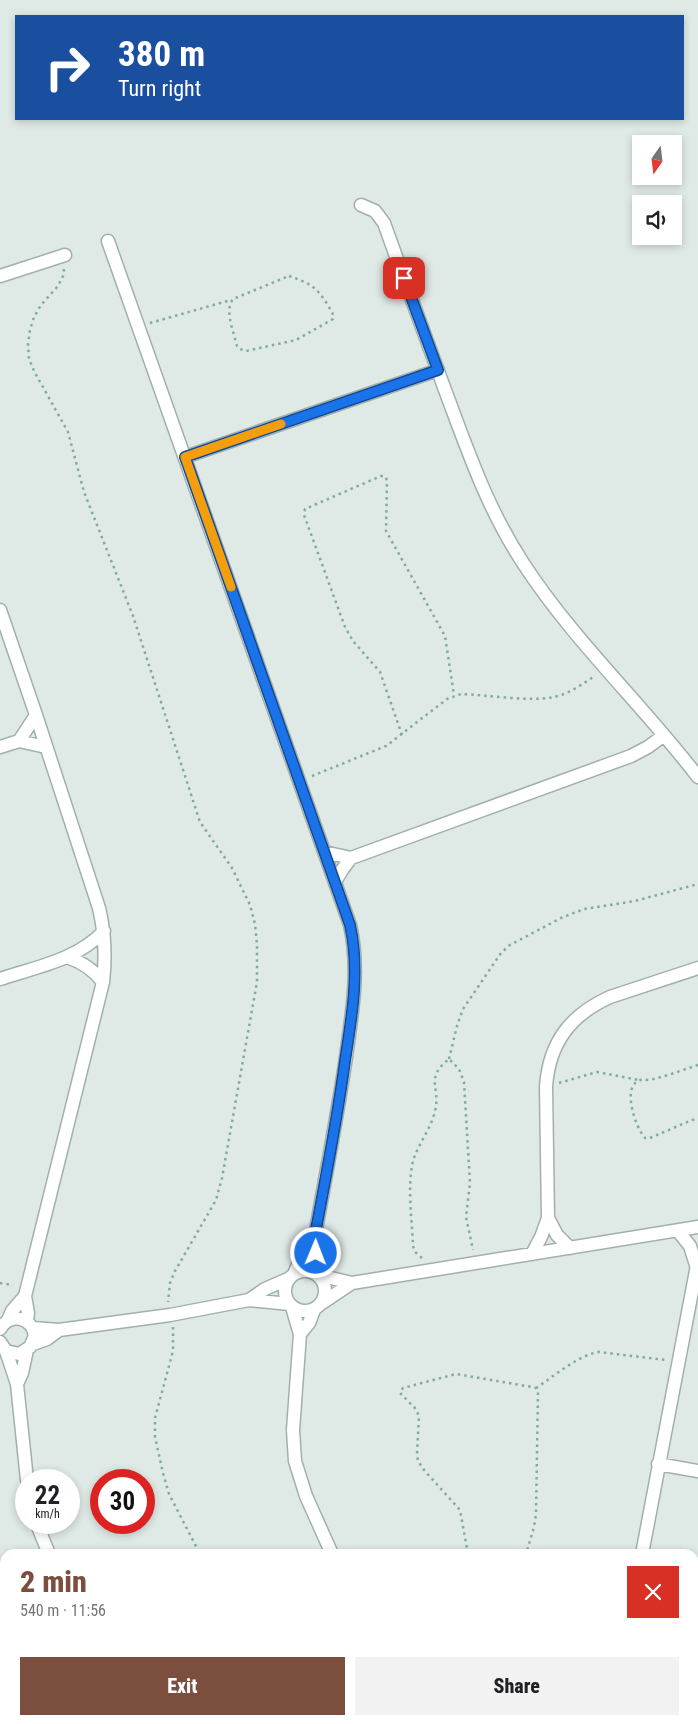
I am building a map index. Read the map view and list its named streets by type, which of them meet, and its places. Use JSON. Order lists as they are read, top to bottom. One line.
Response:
{"north":"bottom","page":{"turn":["380 m","Turn right"],"speed":"22 km/h","limit":"30","heading":["2 min","540 m · 11:56"],"buttons":["Exit","Share"]}}
